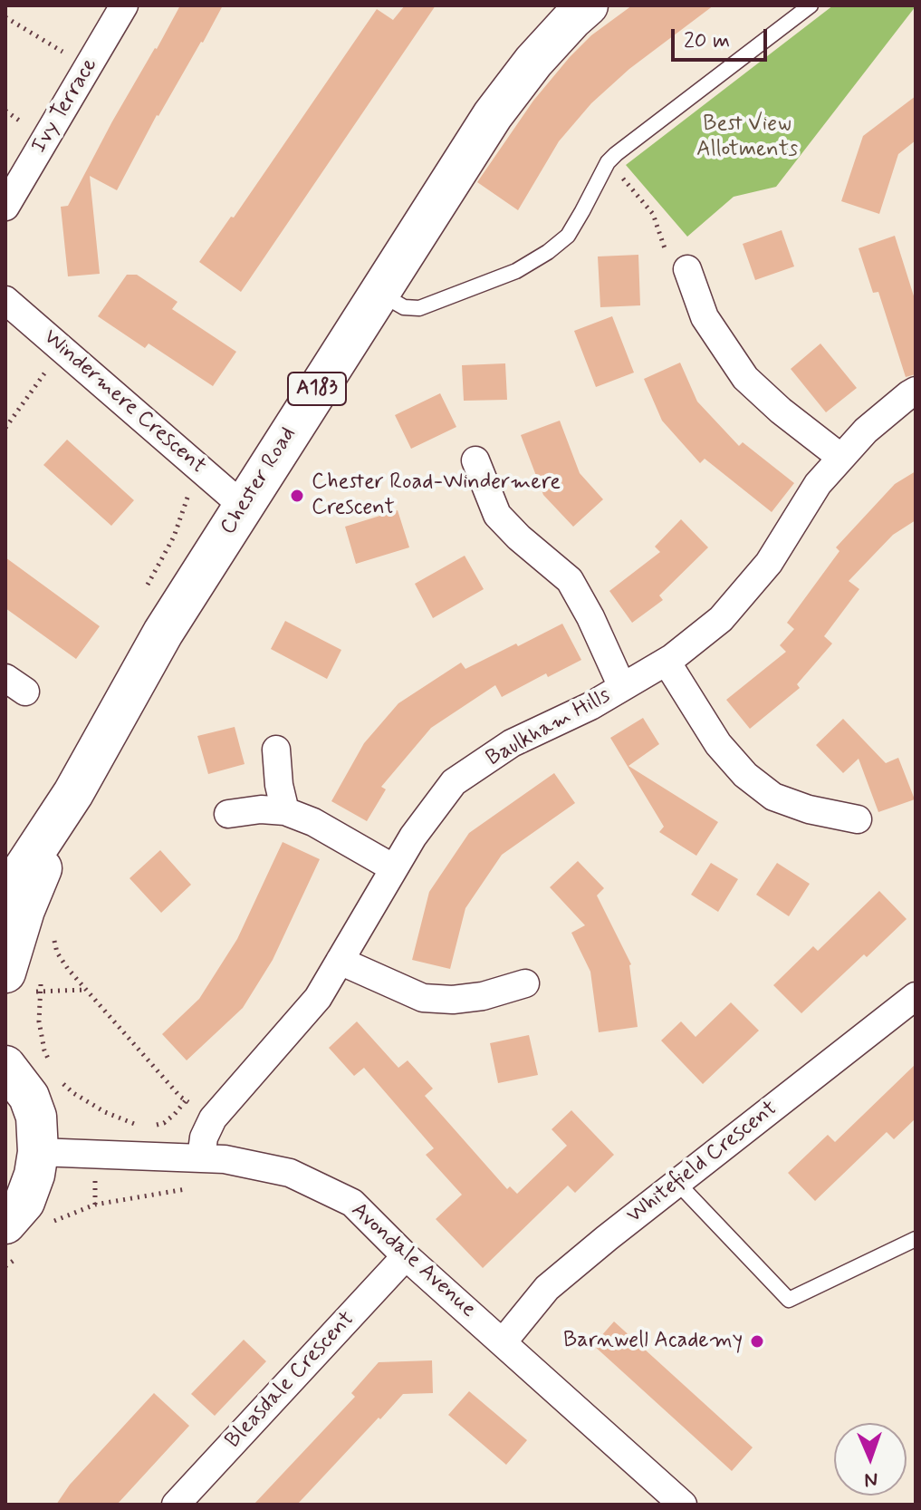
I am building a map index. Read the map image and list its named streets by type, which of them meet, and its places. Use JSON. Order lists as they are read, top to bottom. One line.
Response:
{"streets":{"main road":["A183","Chester Road"],"street":["Ivy Terrace","Windermere Crescent","Baulkham Hills","Whitefield Crescent","Avondale Avenue","Bleasdale Crescent"]},"crossings":[["Windermere Crescent","Chester Road"],["Baulkham Hills","Avondale Avenue"],["Whitefield Crescent","Avondale Avenue"],["Avondale Avenue","Bleasdale Crescent"]],"parks":["Best View Allotments"],"places":["Chester Road-Windermere Crescent","Barnwell Academy"],"scale_bar":"20 m","north":"bottom"}
